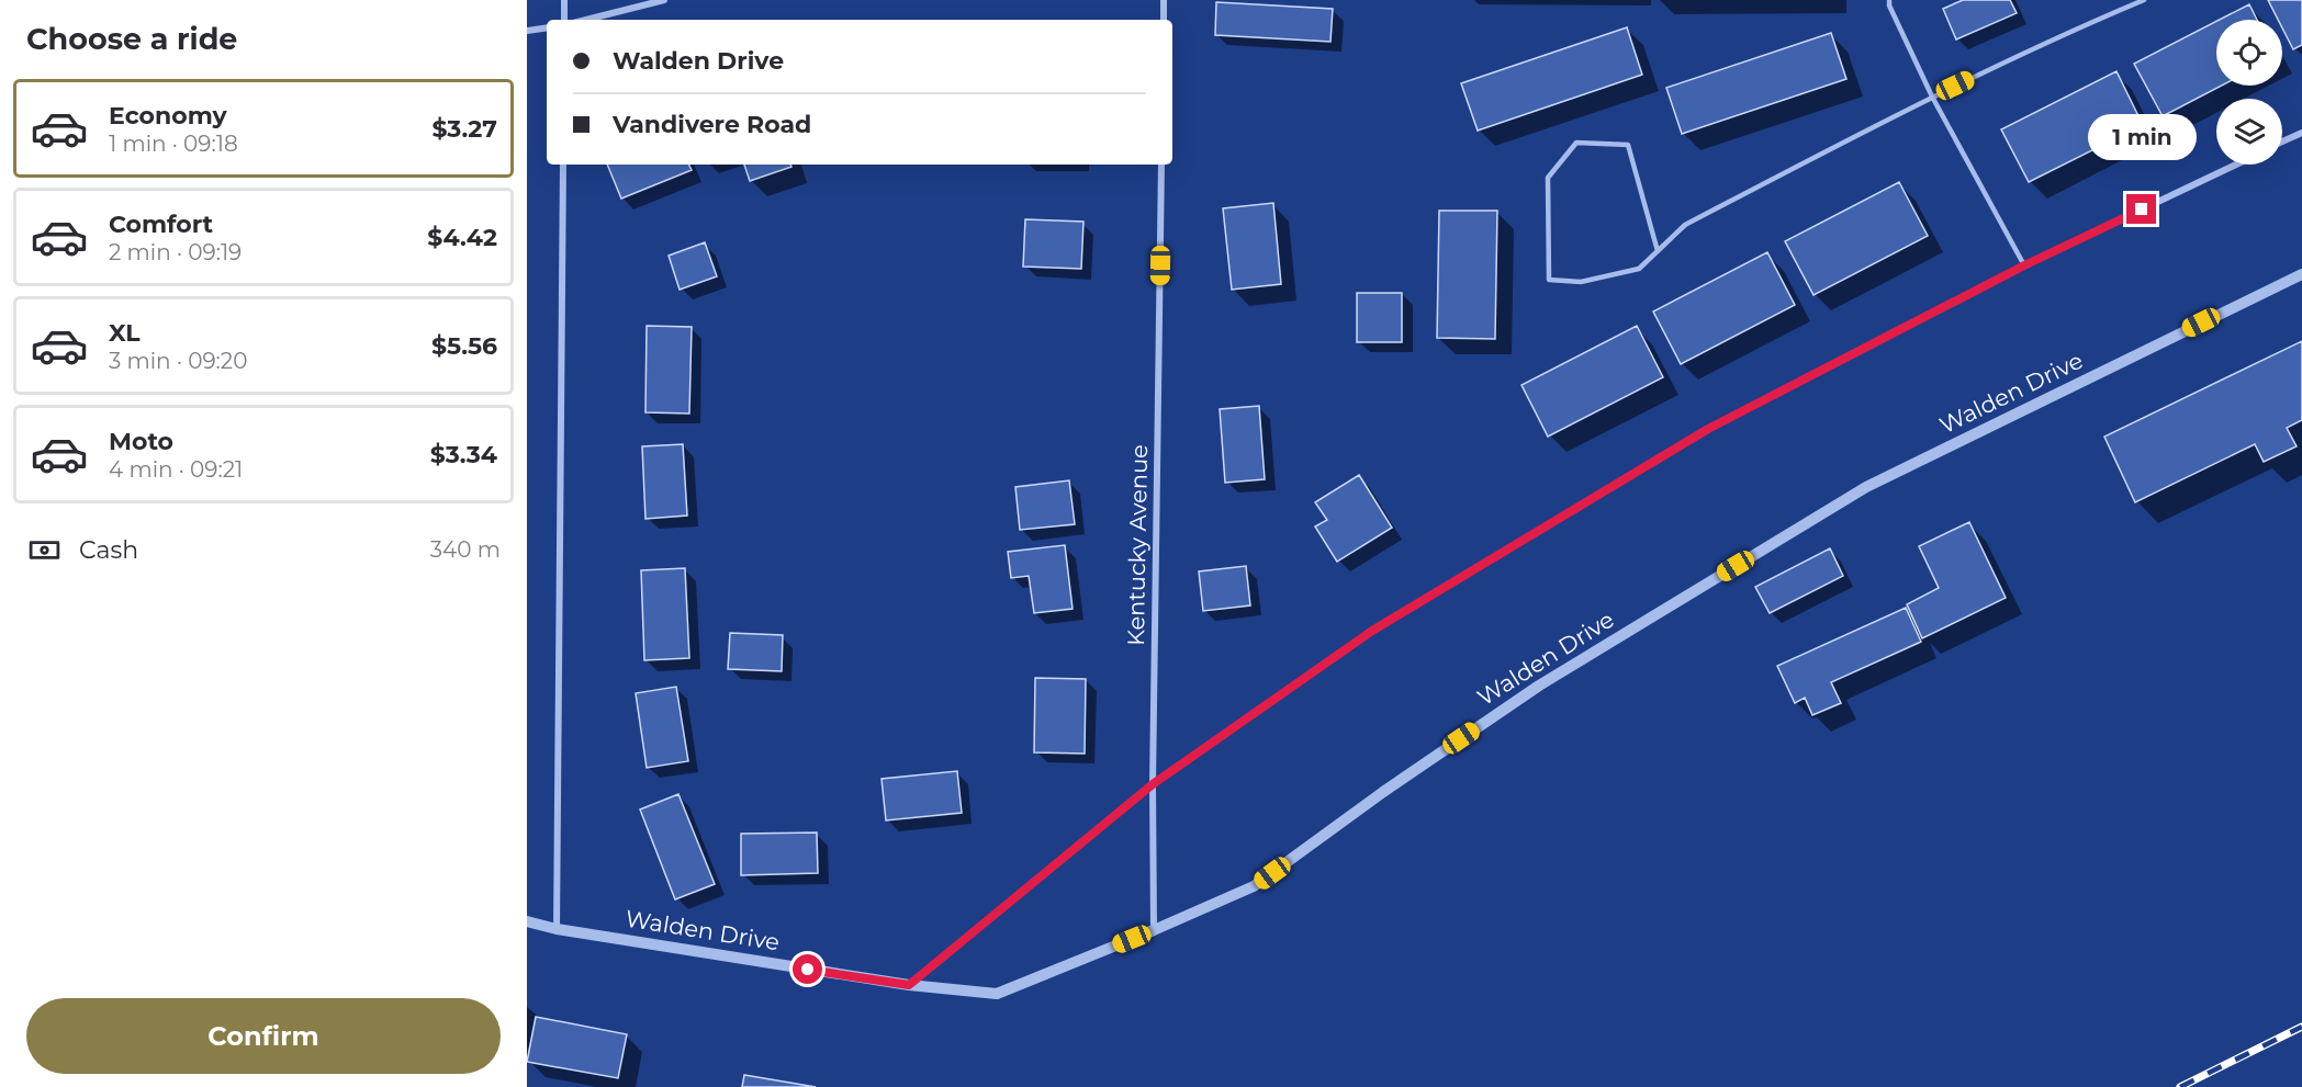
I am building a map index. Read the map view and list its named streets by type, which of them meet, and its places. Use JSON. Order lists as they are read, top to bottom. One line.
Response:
{"streets":{"street":["Walden Drive","Kentucky Avenue"]},"crossings":[["Walden Drive","Kentucky Avenue"]],"page":{"heading":"Choose a ride","banner":["Walden Drive","Vandivere Road"],"list":[{"name":"Economy","note":"1 min · 09:18","value":"$3.27"},{"name":"Comfort","note":"2 min · 09:19","value":"$4.42"},{"name":"XL","note":"3 min · 09:20","value":"$5.56"},{"name":"Moto","note":"4 min · 09:21","value":"$3.34"}],"bubble":"1 min","pay":["Cash","340 m"],"buttons":"Confirm"}}
